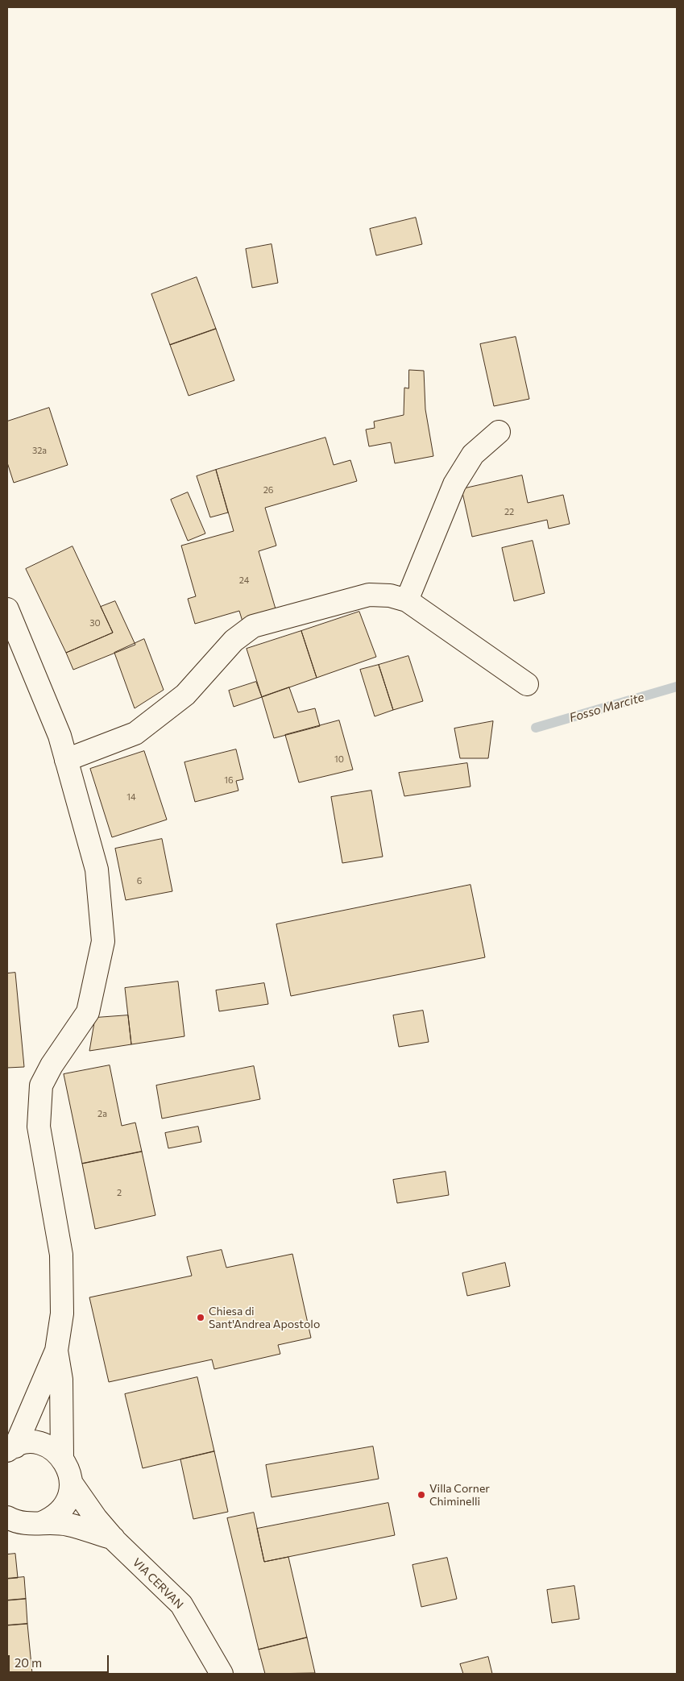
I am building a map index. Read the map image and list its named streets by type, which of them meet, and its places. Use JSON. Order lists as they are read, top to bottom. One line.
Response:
{"streets":{"street":["VIA CERVAN"]},"water":["Fosso Marcite"],"places":["Chiesa di Sant'Andrea Apostolo","Villa Corner Chiminelli"],"house_numbers":["32a","26","22","24","30","10","16","14","6","2a","2"],"scale_bar":"20 m"}
